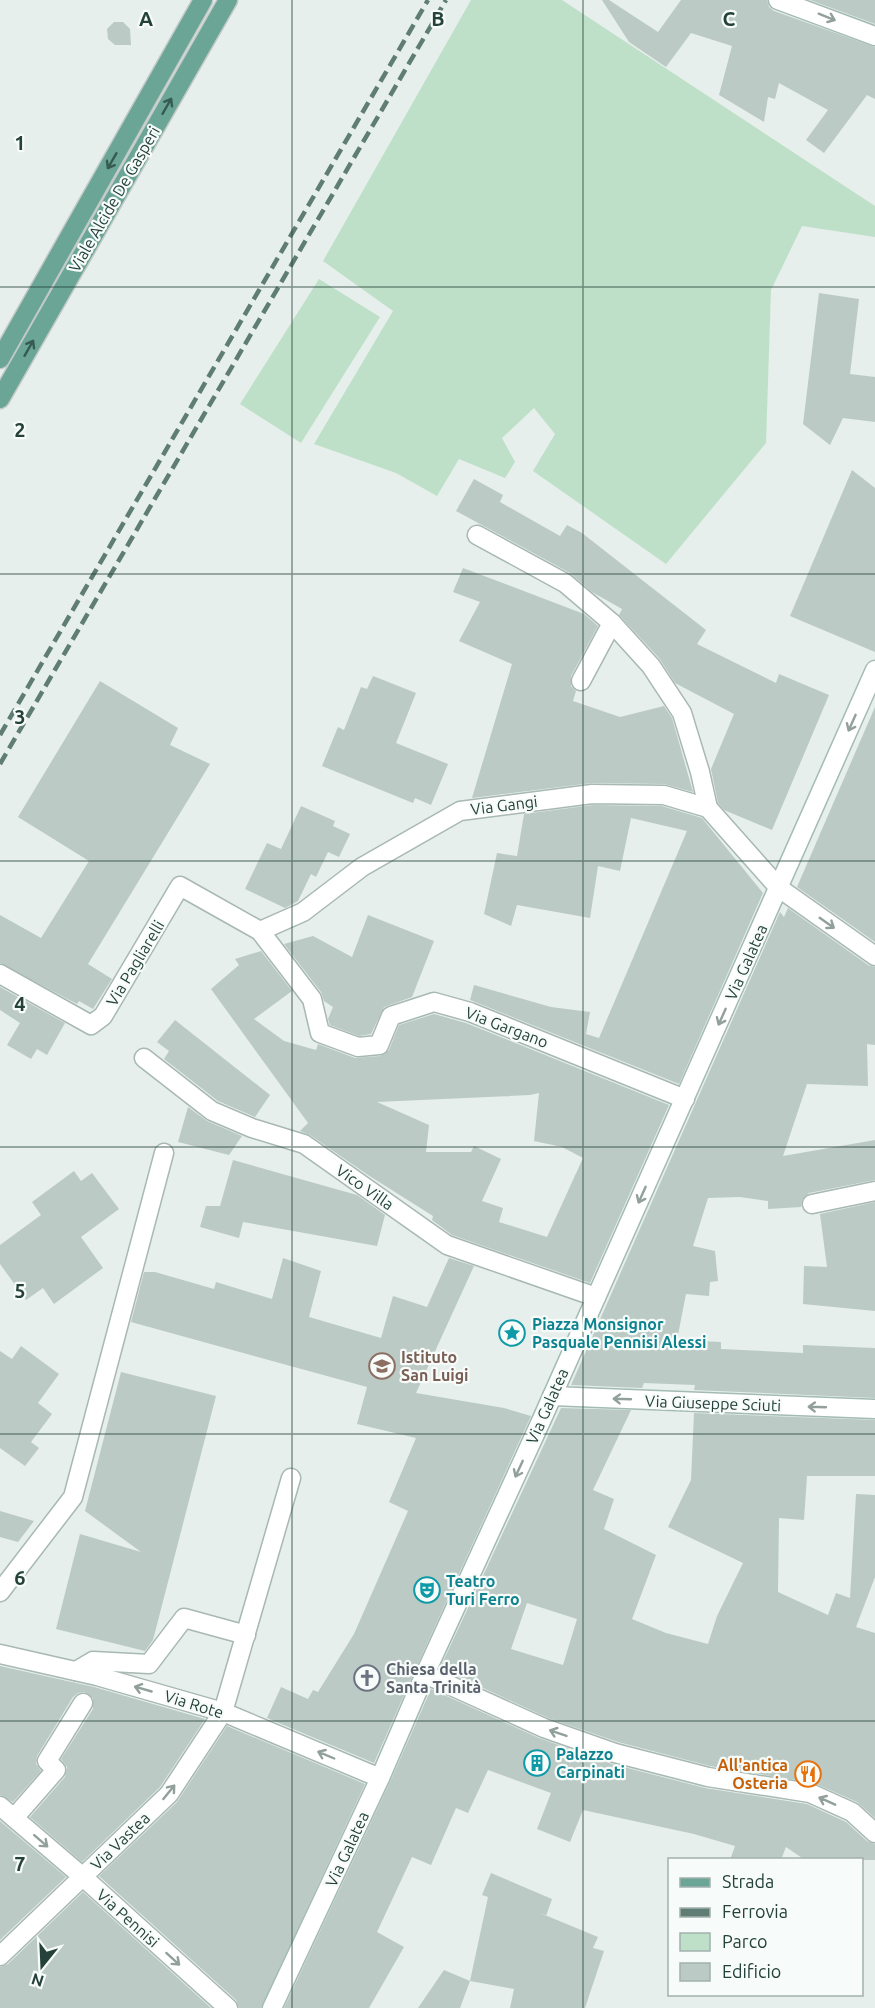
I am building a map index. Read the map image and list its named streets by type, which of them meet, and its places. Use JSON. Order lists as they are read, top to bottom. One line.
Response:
{"streets":{"main road":["Viale Alcide De Gasperi"],"street":["Via Gangi","Via Galatea","Via Pagliarelli","Via Gargano","Vico Villa","Via Giuseppe Sciuti","Via Rote","Via Vastea","Via Pennisi"]},"crossings":[["Via Gangi","Via Pagliarelli"],["Via Gangi","Via Gargano"],["Via Galatea","Via Gargano"],["Via Galatea","Vico Villa"],["Via Galatea","Via Giuseppe Sciuti"],["Via Galatea","Via Rote"],["Via Pagliarelli","Via Gargano"],["Via Rote","Via Vastea"],["Via Vastea","Via Pennisi"]],"one_way":["Via Galatea","Via Giuseppe Sciuti","Via Rote","Via Pennisi"],"places":{"place":["Piazza Monsignor Pasquale Pennisi Alessi"],"school or university":["Istituto San Luigi"],"theatre":["Teatro Turi Ferro"],"church":["Chiesa della Santa Trinità"],"building":["Palazzo Carpinati"],"restaurant":["All'antica Osteria"]},"legend":["Strada","Ferrovia","Parco","Edificio"],"north":"bottom","grid":{"columns":["A","B","C"],"rows":["1","2","3","4","5","6","7"]}}
